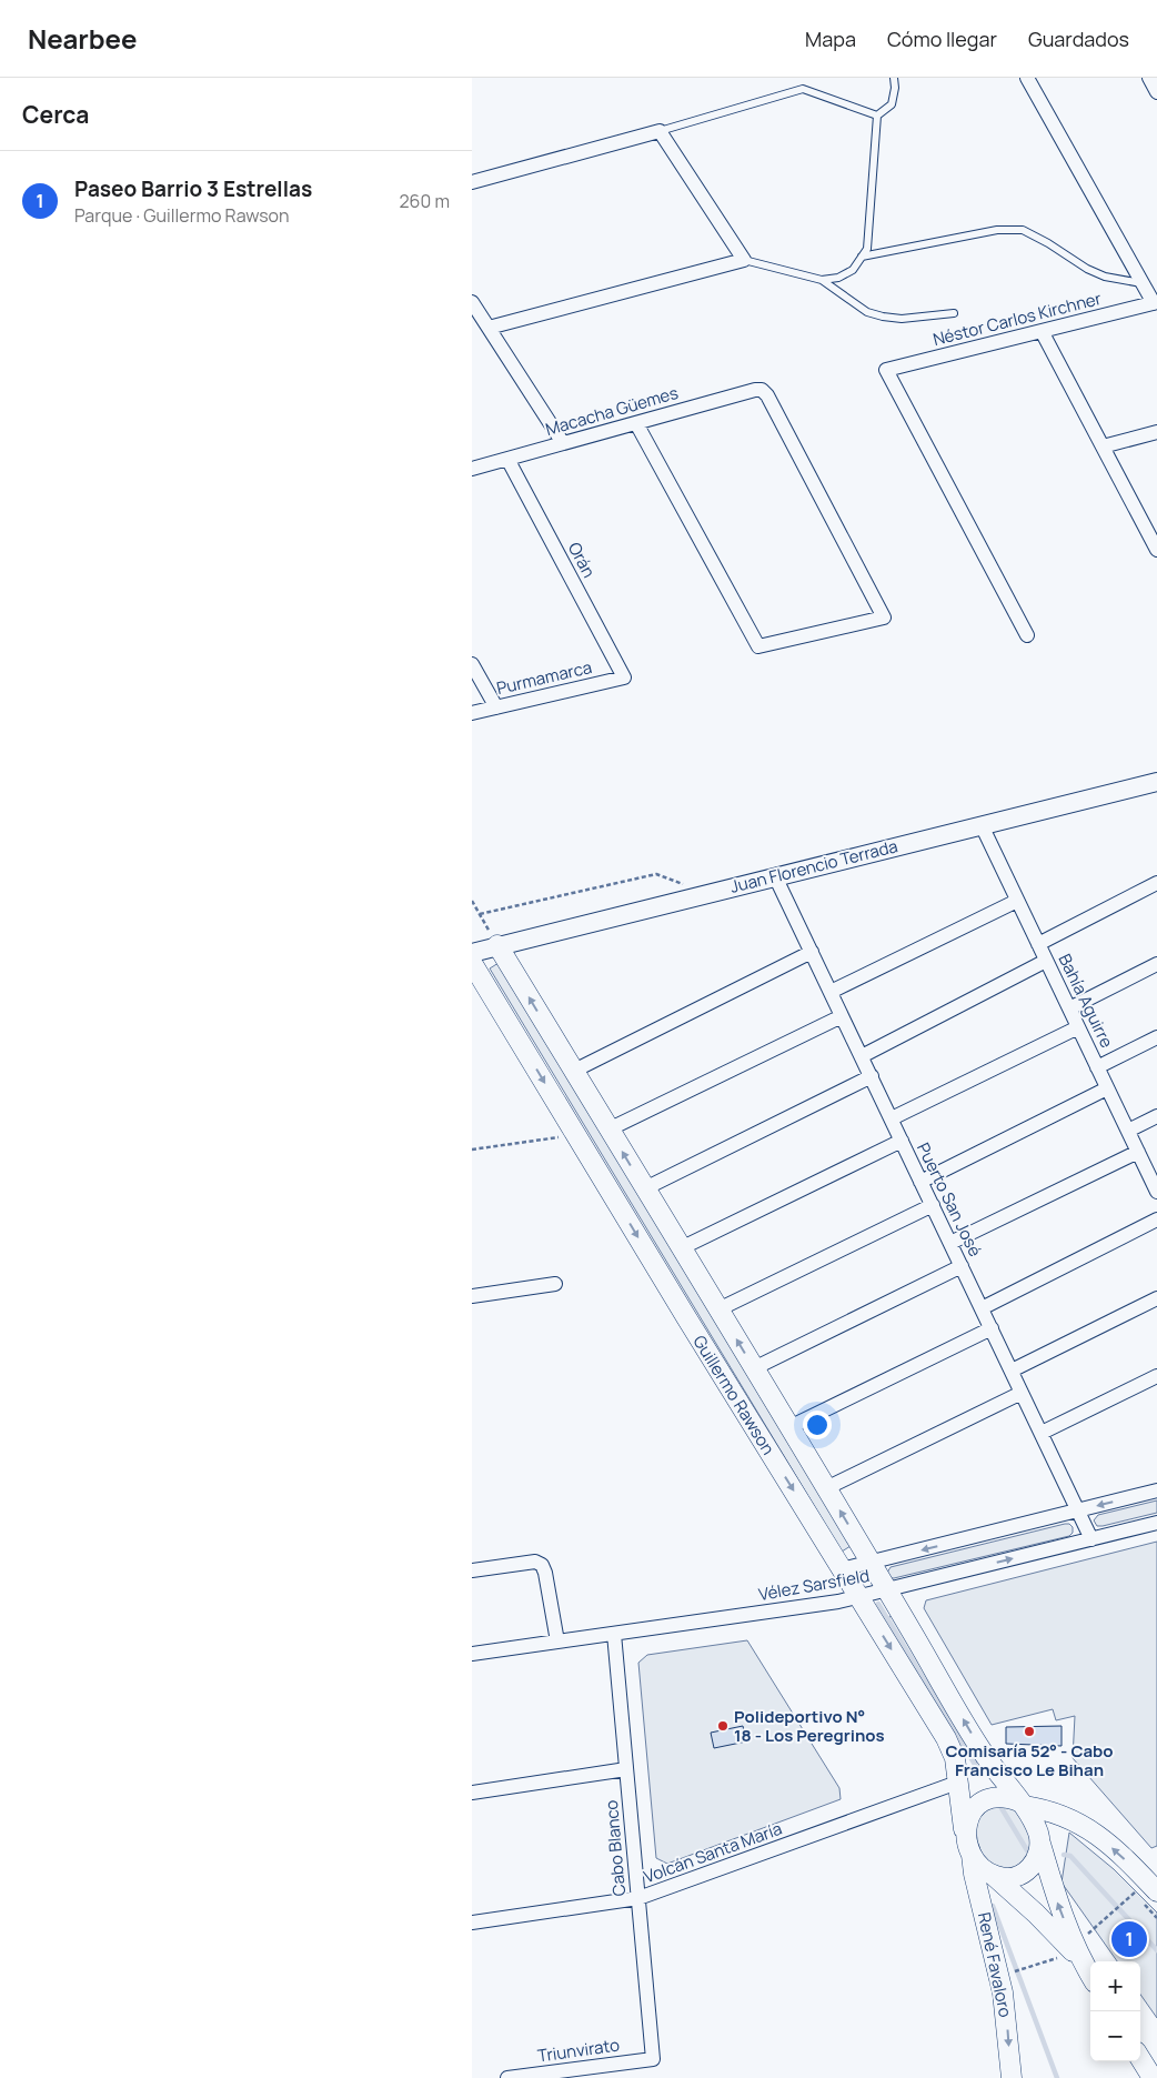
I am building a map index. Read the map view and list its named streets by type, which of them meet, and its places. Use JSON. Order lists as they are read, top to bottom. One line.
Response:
{"streets":{"main road":["Guillermo Rawson","René Favaloro"],"street":["Néstor Carlos Kirchner","Macacha Güemes","Orán","Purmamarca","Juan Florencio Terrada","Bahía Aguirre","Puerto San José","Vélez Sarsfield","Cabo Blanco","Volcán Santa María","Triunvirato"]},"crossings":[["Macacha Güemes","Orán"],["Orán","Purmamarca"],["Juan Florencio Terrada","Bahía Aguirre"],["Juan Florencio Terrada","Puerto San José"],["Juan Florencio Terrada","Guillermo Rawson"],["Puerto San José","Vélez Sarsfield"],["Guillermo Rawson","Vélez Sarsfield"],["Guillermo Rawson","Volcán Santa María"],["Guillermo Rawson","René Favaloro"],["Vélez Sarsfield","Cabo Blanco"],["Cabo Blanco","Volcán Santa María"],["Cabo Blanco","Triunvirato"]],"places":["Polideportivo N° 18 - Los Peregrinos","Comisaría 52° - Cabo Francisco Le Bihan"],"page":{"header":"Nearbee","nav":["Mapa","Cómo llegar","Guardados"],"heading":"Cerca","list":[{"mark":"1","name":"Paseo Barrio 3 Estrellas","note":"Parque · Guillermo Rawson","value":"260 m"}],"pins":"1","map_buttons":["+","−"]}}
